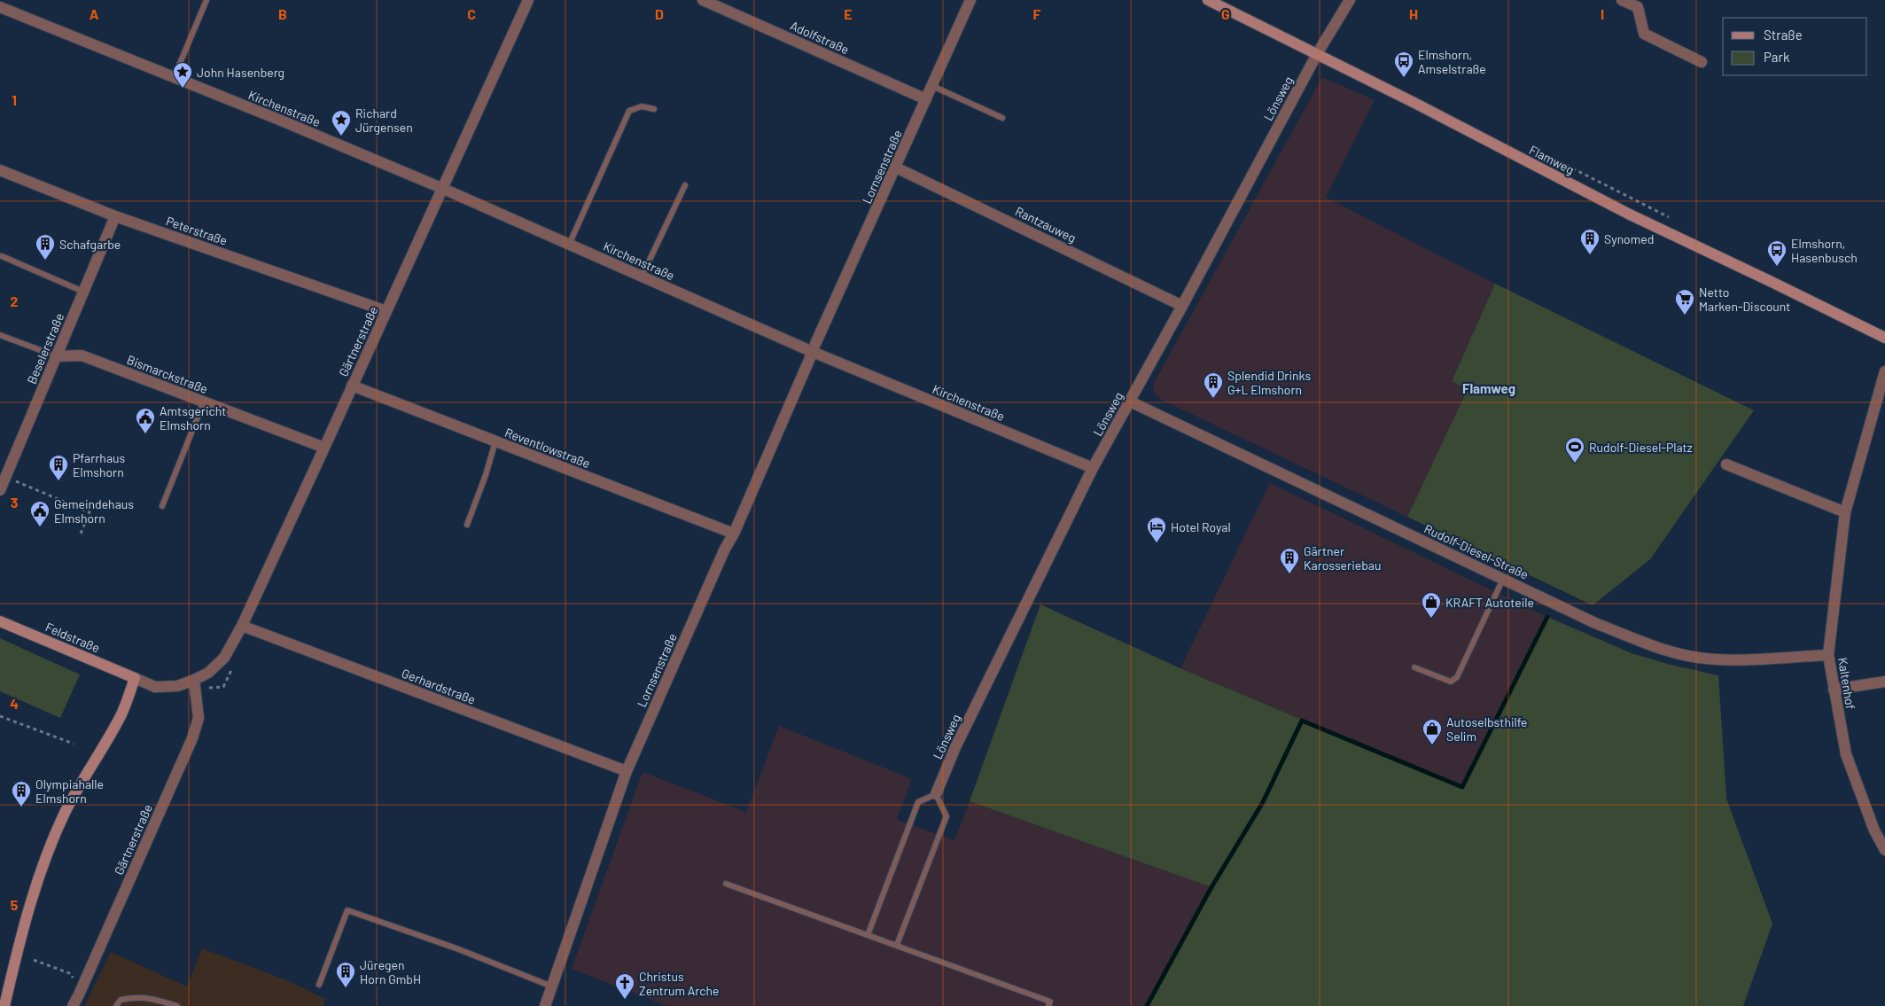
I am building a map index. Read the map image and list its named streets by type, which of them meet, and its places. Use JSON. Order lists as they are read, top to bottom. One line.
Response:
{"streets":{"main road":["Flamweg","Feldstraße"],"street":["Adolfstraße","Lönsweg","Kirchenstraße","Lornsenstraße","Rantzauweg","Peterstraße","Gärtnerstraße","Beselerstraße","Bismarckstraße","Reventlowstraße","Rudolf-Diesel-Straße","Kaltenhof","Gerhardstraße"]},"crossings":[["Adolfstraße","Lornsenstraße"],["Lönsweg","Kirchenstraße"],["Lönsweg","Flamweg"],["Lönsweg","Rantzauweg"],["Lönsweg","Rudolf-Diesel-Straße"],["Kirchenstraße","Lornsenstraße"],["Kirchenstraße","Gärtnerstraße"],["Lornsenstraße","Rantzauweg"],["Lornsenstraße","Reventlowstraße"],["Lornsenstraße","Gerhardstraße"],["Peterstraße","Gärtnerstraße"],["Peterstraße","Beselerstraße"],["Gärtnerstraße","Bismarckstraße"],["Gärtnerstraße","Reventlowstraße"],["Gärtnerstraße","Feldstraße"],["Gärtnerstraße","Gerhardstraße"],["Beselerstraße","Bismarckstraße"],["Rudolf-Diesel-Straße","Kaltenhof"]],"districts":["Flamweg"],"places":{"bus stop":["Elmshorn, Amselstraße","Elmshorn, Hasenbusch"],"place":["John Hasenberg","Richard Jürgensen"],"building":["Synomed","Schafgarbe","Splendid Drinks G+L Elmshorn","Pfarrhaus Elmshorn","Gärtner Karosseriebau","Olympiahalle Elmshorn","Jüregen Horn GmbH"],"supermarket":["Netto Marken-Discount"],"public building":["Amtsgericht Elmshorn","Gemeindehaus Elmshorn"],"sports":["Rudolf-Diesel-Platz"],"hotel":["Hotel Royal"],"shop":["KRAFT Autoteile","Autoselbsthilfe Selim"],"church":["Christus Zentrum Arche"]},"legend":["Straße","Park"],"grid":{"columns":["A","B","C","D","E","F","G","H","I"],"rows":["1","2","3","4","5"]}}
